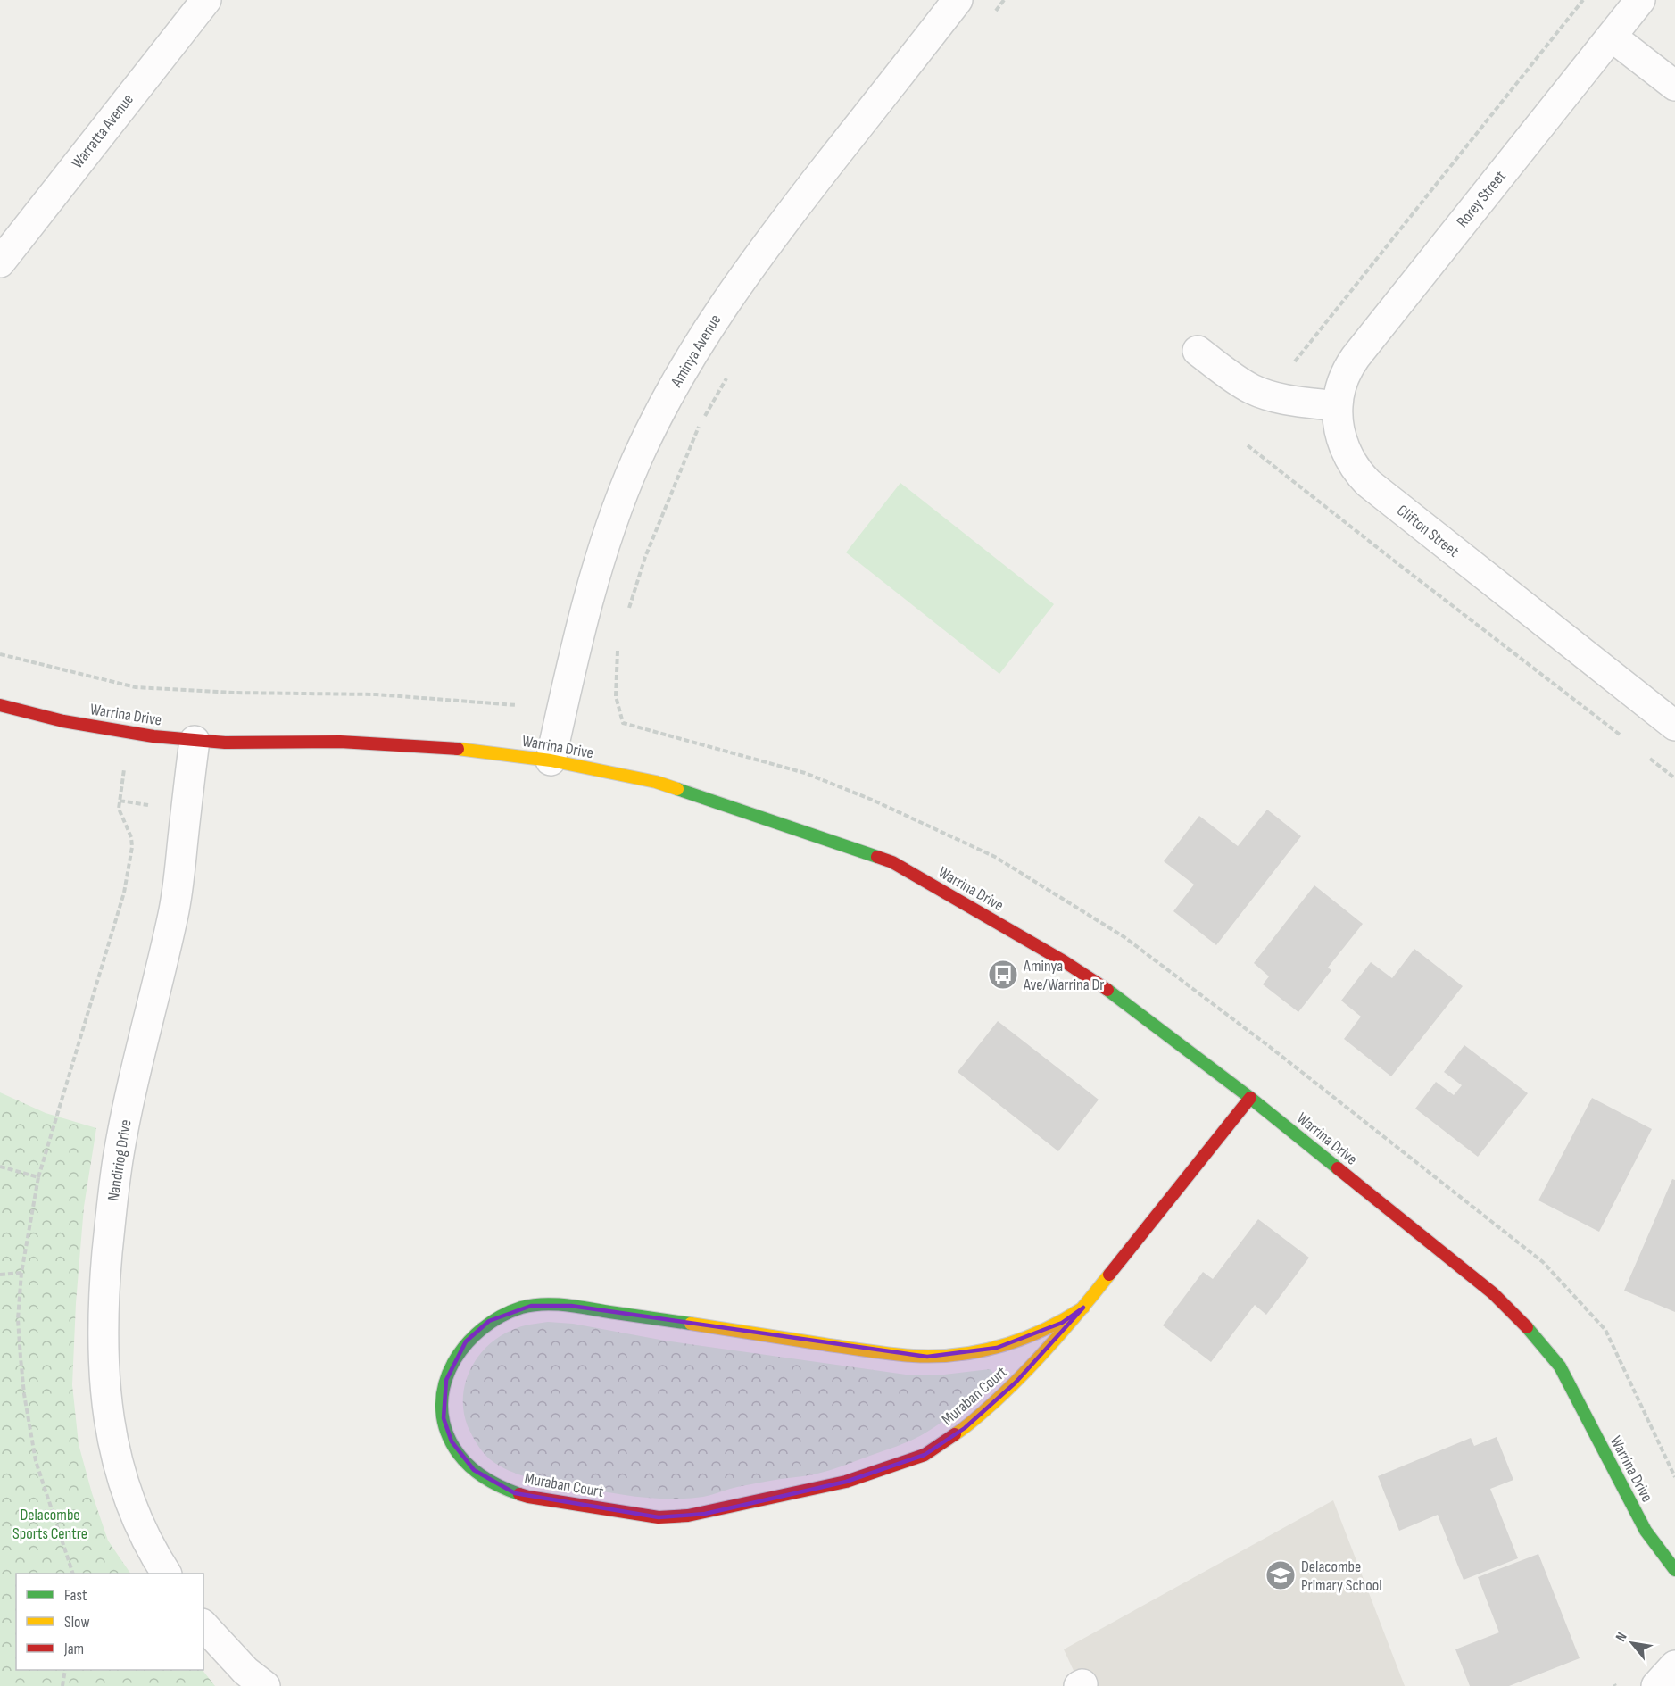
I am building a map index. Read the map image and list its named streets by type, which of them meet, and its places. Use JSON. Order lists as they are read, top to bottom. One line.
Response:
{"streets":{"street":["Warratta Avenue","Rorey Street","Aminya Avenue","Clifton Street","Warrina Drive","Nandiriog Drive","Muraban Court"]},"crossings":[["Rorey Street","Clifton Street"],["Aminya Avenue","Warrina Drive"],["Warrina Drive","Nandiriog Drive"],["Warrina Drive","Muraban Court"]],"parks":["Delacombe Sports Centre"],"places":{"bus stop":["Aminya Ave/Warrina Dr"],"school or university":["Delacombe Primary School"]},"legend":["Fast","Slow","Jam"],"north":"top left"}
